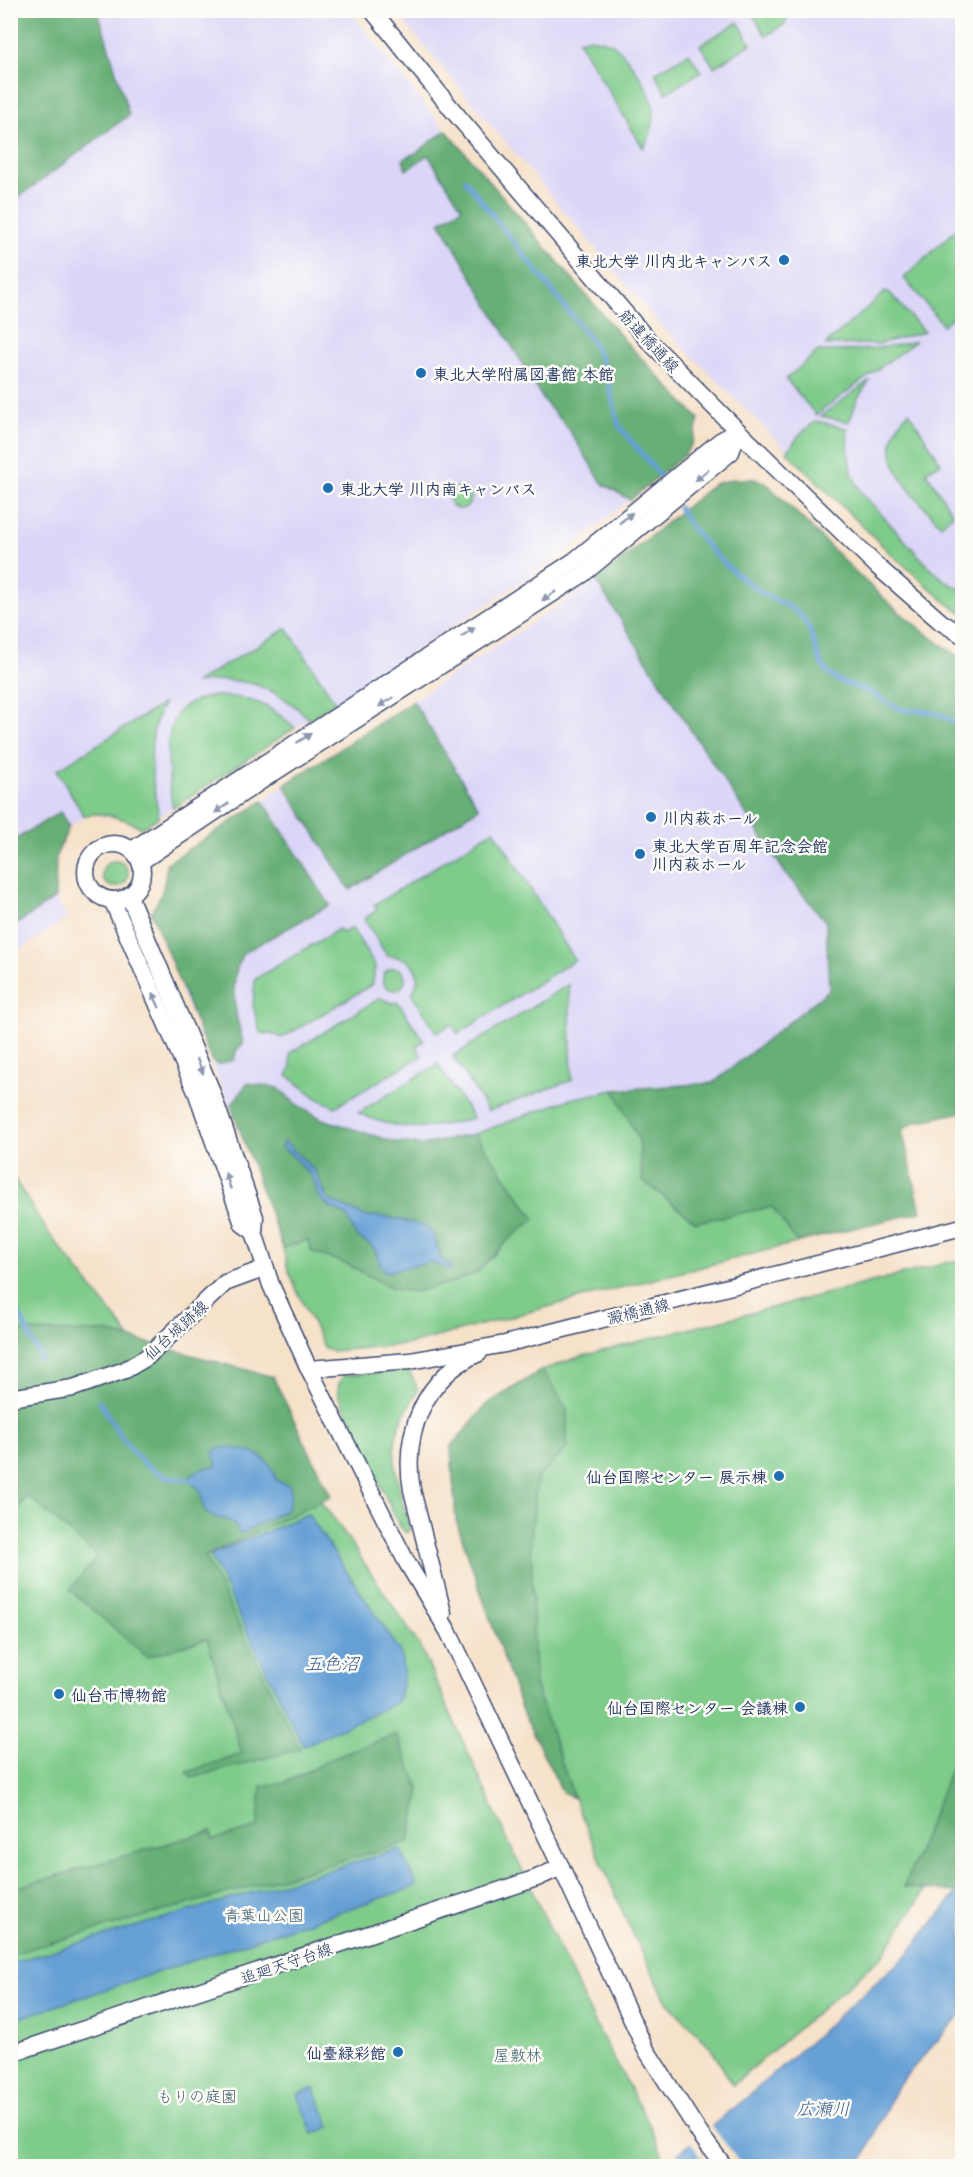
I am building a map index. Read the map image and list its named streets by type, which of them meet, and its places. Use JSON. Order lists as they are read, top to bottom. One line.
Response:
{"streets":{"street":["筋違橋通線","澱橋通線","仙台城跡線","追廻天守台線"]},"water":["五色沼","広瀬川"],"parks":["青葉山公園","屋敷林","もりの庭園"],"places":["東北大学 川内北キャンパス","東北大学附属図書館 本館","東北大学 川内南キャンパス","川内萩ホール","東北大学百周年記念会館 川内萩ホール","仙台国際センター 展示棟","仙台市博物館","仙台国際センター 会議棟","仙臺緑彩館"]}
